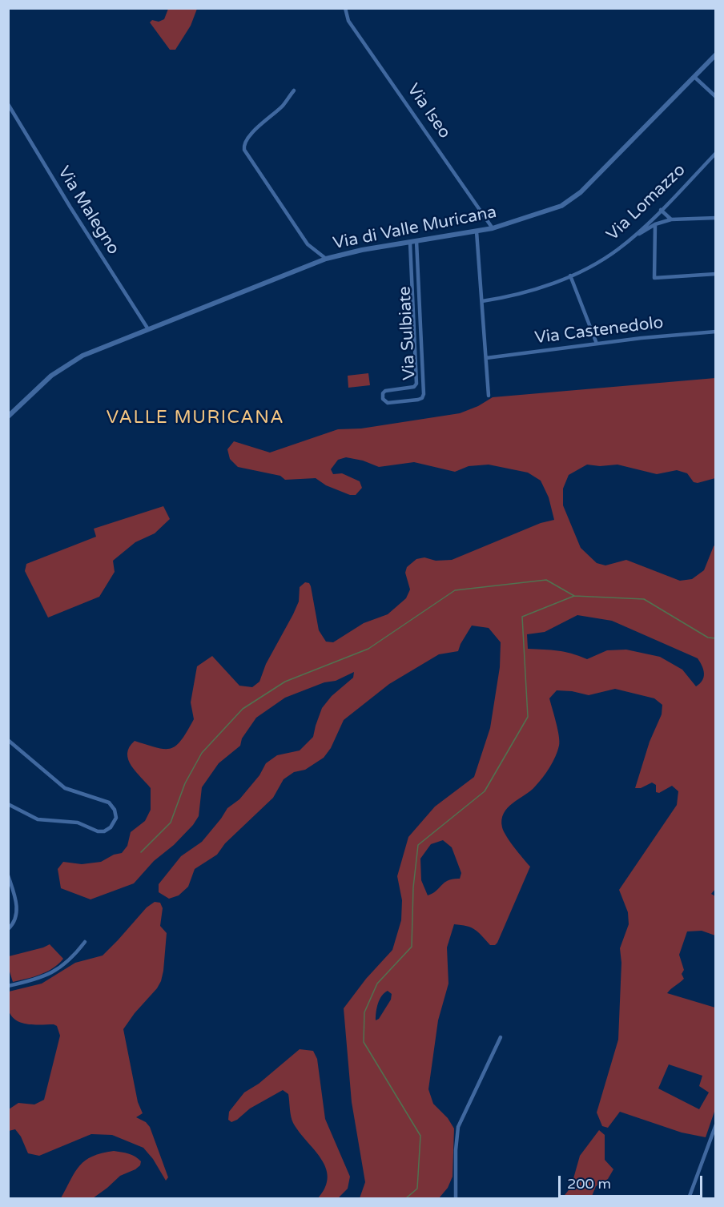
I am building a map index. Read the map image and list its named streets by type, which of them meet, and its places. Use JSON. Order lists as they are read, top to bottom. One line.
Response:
{"streets":{"street":["Via Iseo","Via Lomazzo","Via Malegno","Via di Valle Muricana","Via Castenedolo","Via Sulbiate"]},"crossings":[["Via Iseo","Via di Valle Muricana"],["Via Malegno","Via di Valle Muricana"],["Via di Valle Muricana","Via Sulbiate"]],"districts":["VALLE MURICANA"],"scale_bar":"200 m"}
